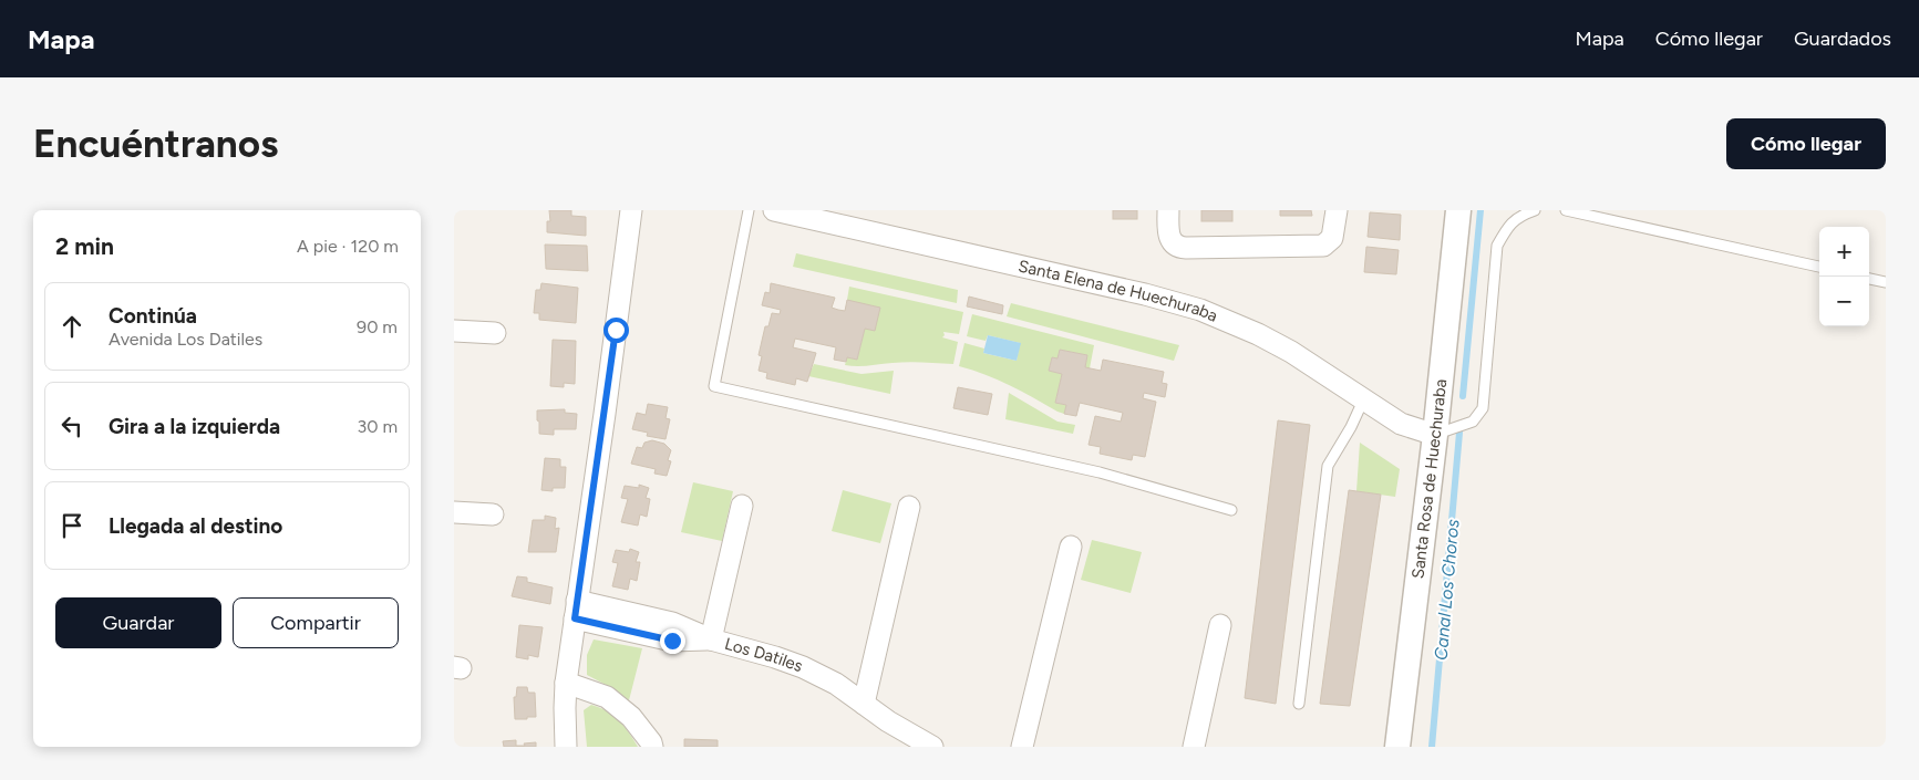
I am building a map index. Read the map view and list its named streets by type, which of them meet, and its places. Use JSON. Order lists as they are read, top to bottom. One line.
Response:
{"streets":{"street":["Santa Elena de Huechuraba","Santa Rosa de Huechuraba","Los Datiles"]},"crossings":[["Santa Elena de Huechuraba","Santa Rosa de Huechuraba"]],"water":["Canal Los Choros"],"page":{"header":"Mapa","nav":["Mapa","Cómo llegar","Guardados"],"buttons":["Cómo llegar",["Guardar","Compartir"]],"title":"Encuéntranos","heading":["2 min","A pie · 120 m"],"map_buttons":["+","−"],"list":[["Continúa","Avenida Los Datiles","90 m"],["Gira a la izquierda","30 m"],"Llegada al destino"]}}
